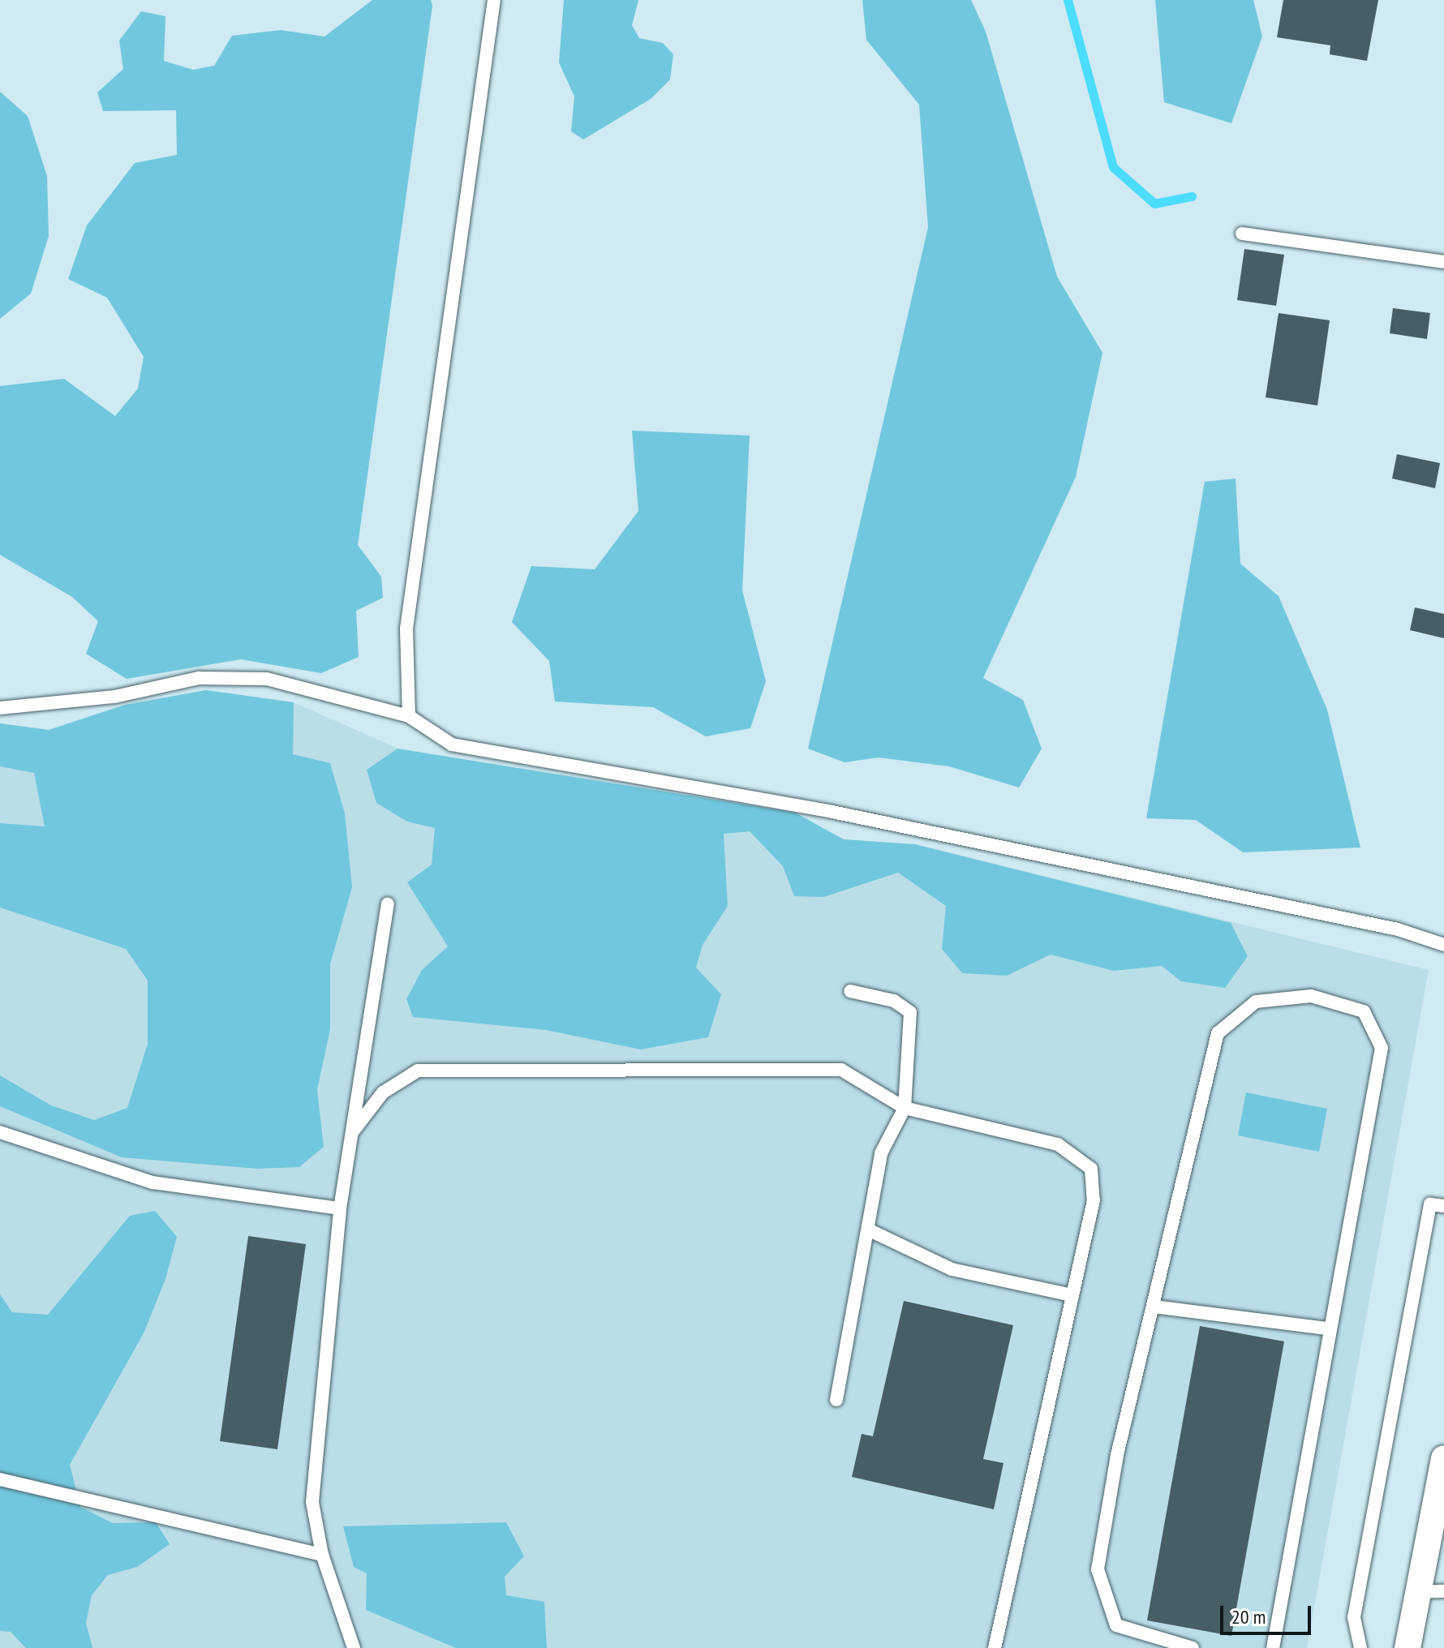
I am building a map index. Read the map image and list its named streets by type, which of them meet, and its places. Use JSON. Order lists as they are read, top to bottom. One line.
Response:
{"scale_bar":"20 m"}
